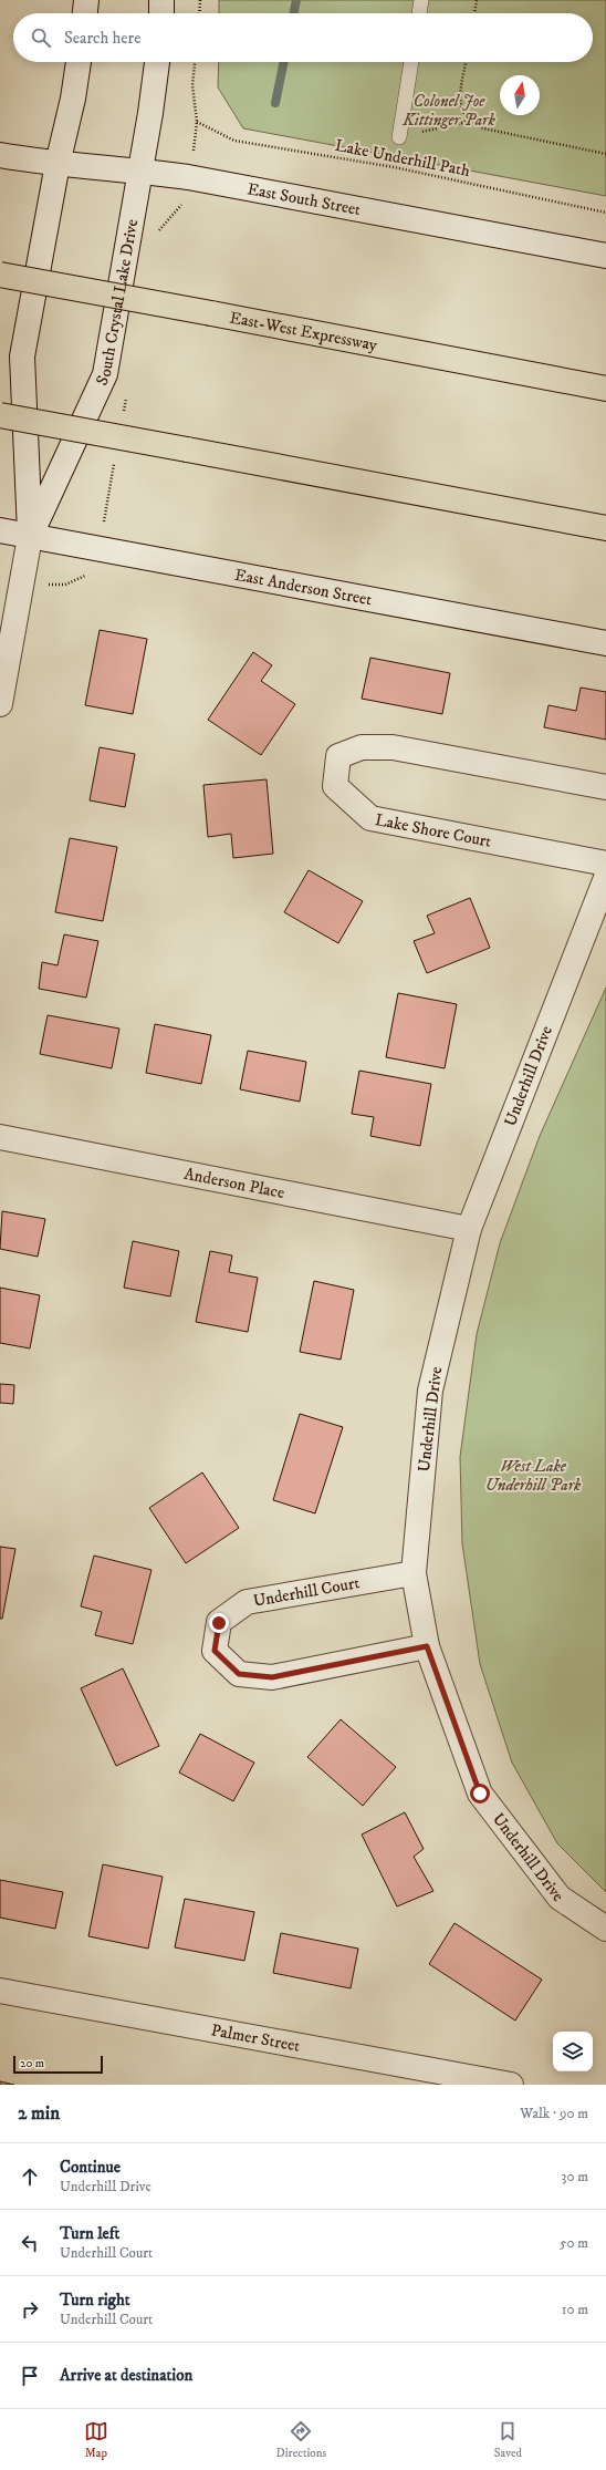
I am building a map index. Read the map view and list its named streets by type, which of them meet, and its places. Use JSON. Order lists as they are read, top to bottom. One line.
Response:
{"streets":{"highway":["East-West Expressway"],"street":["East South Street","South Crystal Lake Drive","East Anderson Street","Lake Shore Court","Underhill Drive","Anderson Place","Underhill Court","Palmer Street"],"path":["Lake Underhill Path"]},"crossings":[["East South Street","South Crystal Lake Drive"],["South Crystal Lake Drive","East Anderson Street"],["Underhill Drive","Anderson Place"],["Underhill Drive","Underhill Court"]],"parks":["Colonel Joe Kittinger Park","West Lake Underhill Park"],"scale_bar":"20 m","north":"top","page":{"search":"Search here","scale":"20 m","heading":["2 min","Walk · 90 m"],"list":[["Continue","Underhill Drive","30 m"],["Turn left","Underhill Court","50 m"],["Turn right","Underhill Court","10 m"],"Arrive at destination"],"nav":["Map","Directions","Saved"]}}
